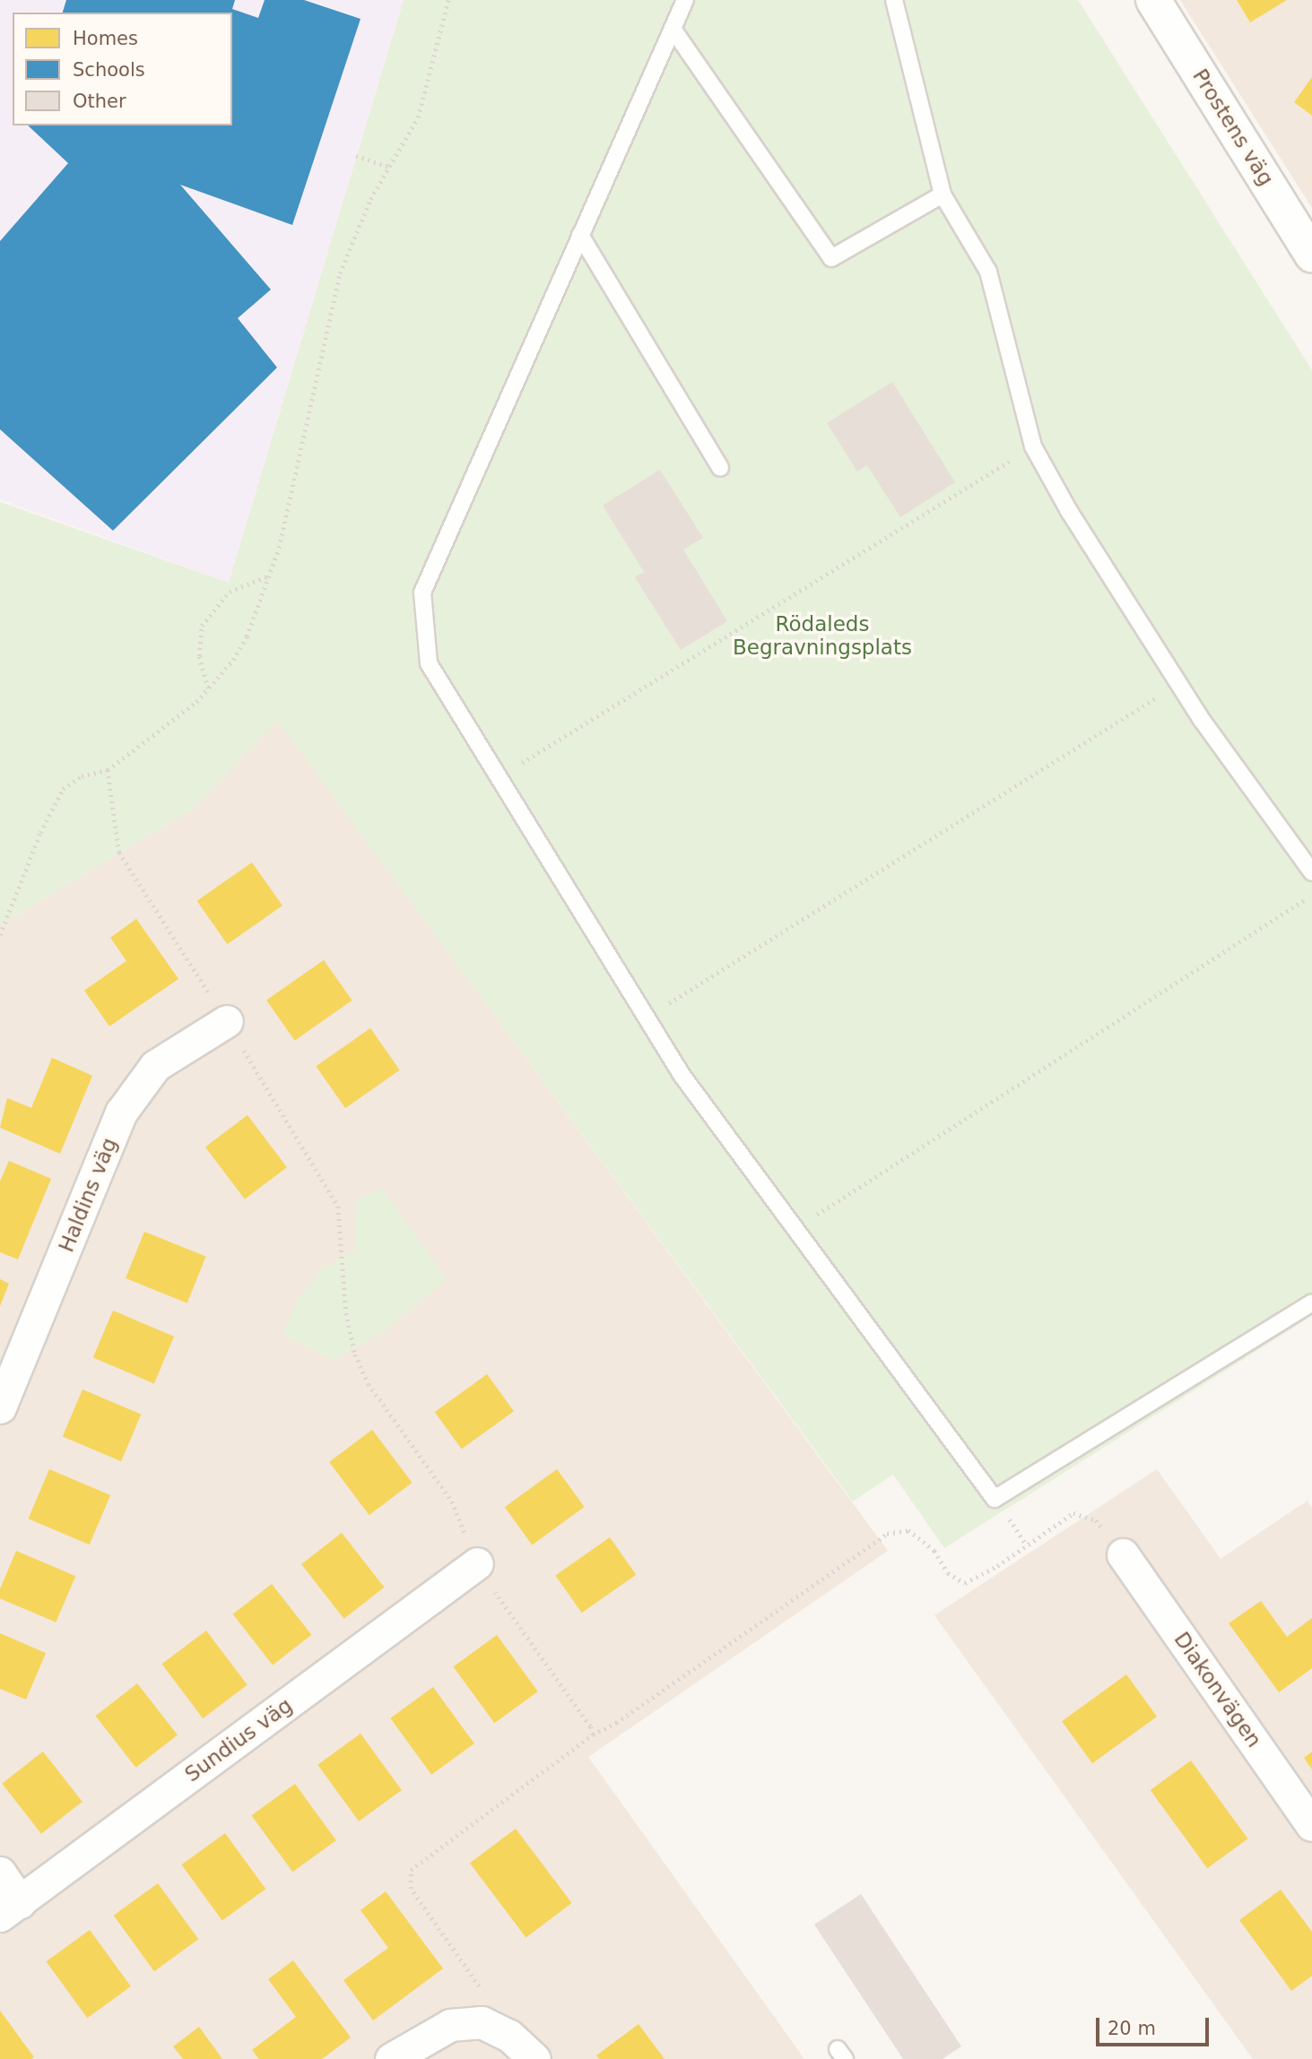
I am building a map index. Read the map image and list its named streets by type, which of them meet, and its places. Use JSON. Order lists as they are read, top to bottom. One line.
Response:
{"streets":{"street":["Prostens väg","Haldins väg","Diakonvägen","Sundius väg"]},"parks":["Rödaleds Begravningsplats"],"legend":["Homes","Schools","Other"],"scale_bar":"20 m"}
